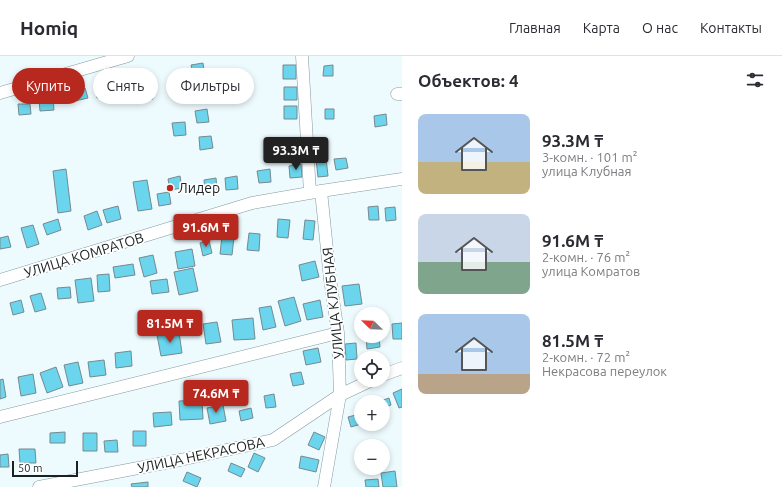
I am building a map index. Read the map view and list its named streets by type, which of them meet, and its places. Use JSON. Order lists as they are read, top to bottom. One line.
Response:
{"streets":{"street":["УЛИЦА КОМРАТОВ","УЛИЦА КЛУБНАЯ","УЛИЦА НЕКРАСОВА"]},"crossings":[["УЛИЦА КОМРАТОВ","УЛИЦА КЛУБНАЯ"],["УЛИЦА КЛУБНАЯ","УЛИЦА НЕКРАСОВА"]],"places":["Лидер"],"scale_bar":"50 m","north":"top left","page":{"header":"Homiq","nav":["Главная","Карта","О нас","Контакты"],"heading":"Объектов: 4","chip":["Купить","Снять","Фильтры"],"list":[{"name":"93.3M ₸","note":"3-комн. · 101 m² · улица Клубная"},{"name":"91.6M ₸","note":"2-комн. · 76 m² · улица Комратов"},{"name":"81.5M ₸","note":"2-комн. · 72 m² · Некрасова переулок"}],"price":["93.3M ₸","91.6M ₸","81.5M ₸","74.6M ₸"],"map_buttons":["+","−"],"scale":"50 m"}}
